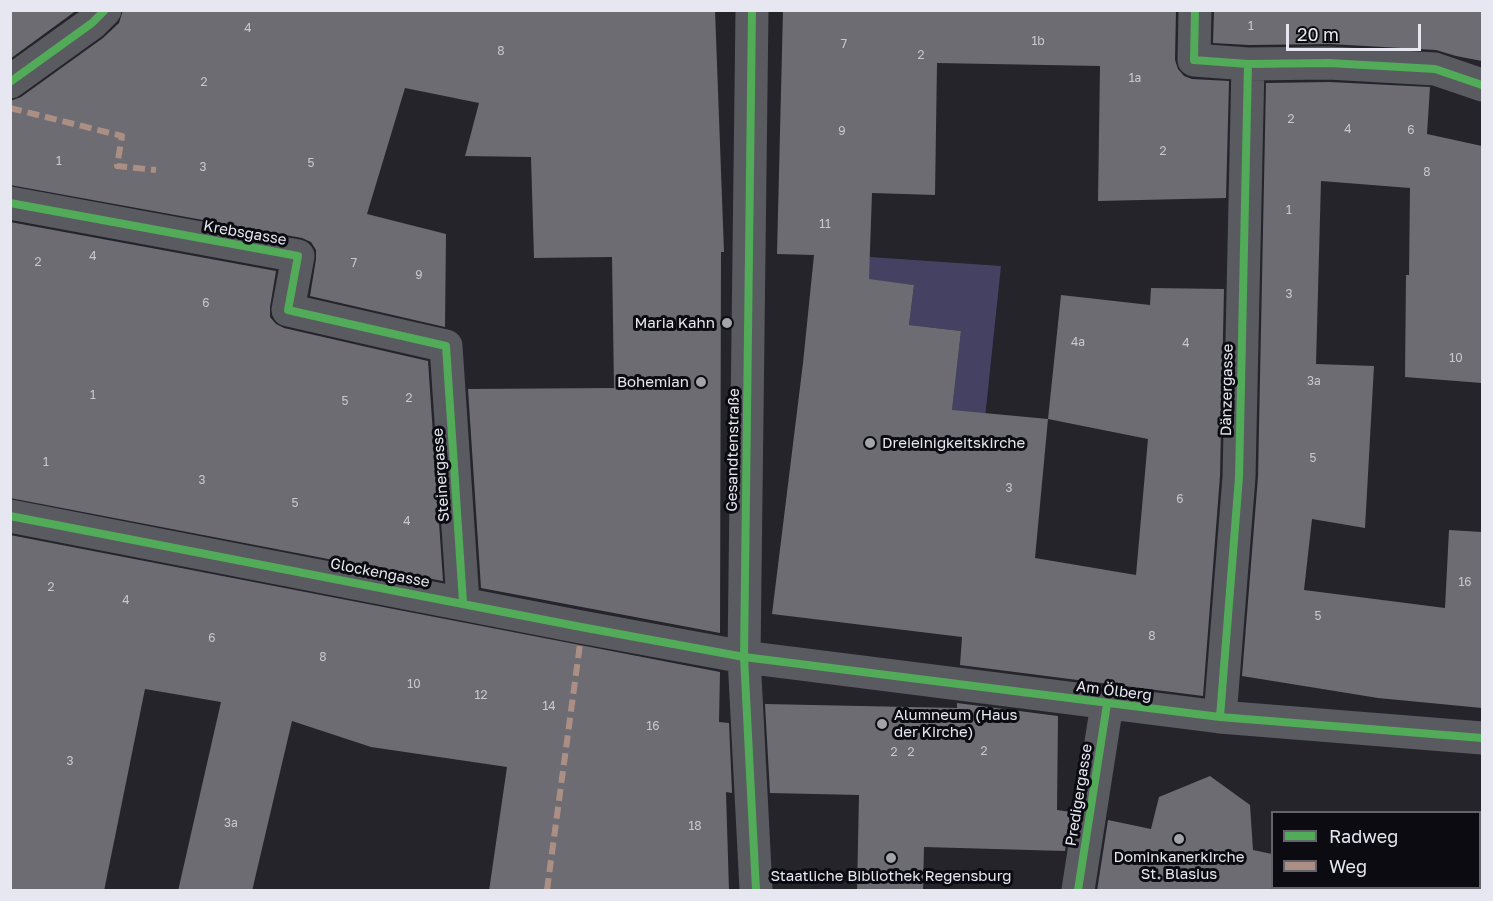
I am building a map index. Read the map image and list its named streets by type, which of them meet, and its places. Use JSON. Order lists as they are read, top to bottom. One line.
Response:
{"streets":{"street":["Krebsgasse","Dänzergasse","Gesandtenstraße","Steinergasse","Glockengasse","Am Ölberg","Predigergasse"]},"crossings":[["Krebsgasse","Steinergasse"],["Dänzergasse","Am Ölberg"],["Gesandtenstraße","Glockengasse"],["Gesandtenstraße","Am Ölberg"],["Steinergasse","Glockengasse"],["Glockengasse","Am Ölberg"],["Am Ölberg","Predigergasse"]],"places":["Maria Kahn","Bohemian","Dreieinigkeitskirche","Alumneum (Haus der Kirche)","Dominkanerkirche St. Blasius","Staatliche Bibliothek Regensburg"],"house_numbers":["1","4","1b","7","8","2","1a","2","2","4","6","9","2","1","5","3","8","1","11","4","2","7","9","3","6","4a","4","10","3a","1","2","5","5","1","3","3","6","5","4","16","2","4","5","8","6","8","10","12","14","16","2","2","2","3","3a","18"],"legend":["Radweg","Weg"],"scale_bar":"20 m"}
